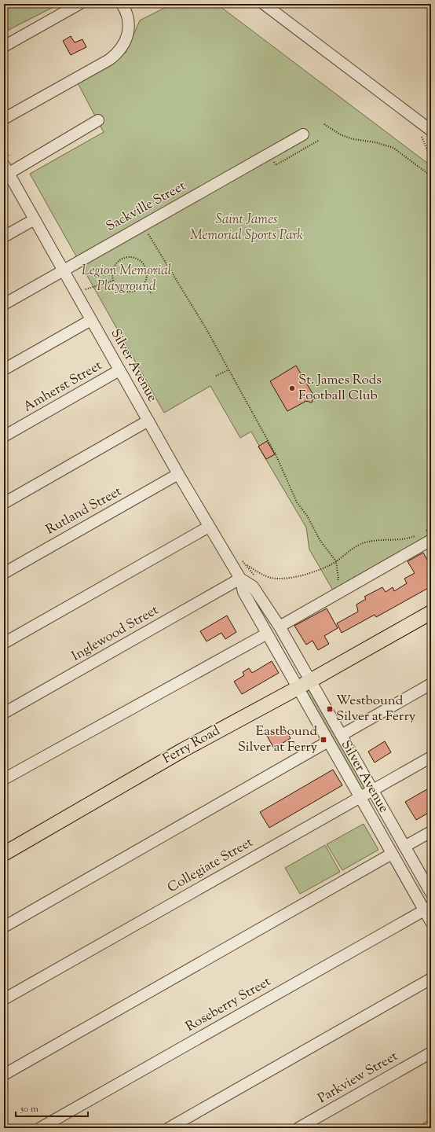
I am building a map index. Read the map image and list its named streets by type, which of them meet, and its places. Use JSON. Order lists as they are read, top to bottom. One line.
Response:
{"streets":{"main road":["Ferry Road"],"street":["Sackville Street","Silver Avenue","Amherst Street","Rutland Street","Inglewood Street","Collegiate Street","Roseberry Street","Parkview Street"]},"crossings":[["Sackville Street","Silver Avenue"],["Silver Avenue","Amherst Street"],["Silver Avenue","Rutland Street"],["Silver Avenue","Inglewood Street"],["Silver Avenue","Ferry Road"],["Silver Avenue","Collegiate Street"],["Silver Avenue","Roseberry Street"]],"parks":["Saint James Memorial Sports Park","Legion Memorial Playground"],"places":{"other":["St. James Rods Football Club"],"transit":["Westbound Silver at Ferry","Eastbound Silver at Ferry"]},"scale_bar":"50 m"}
